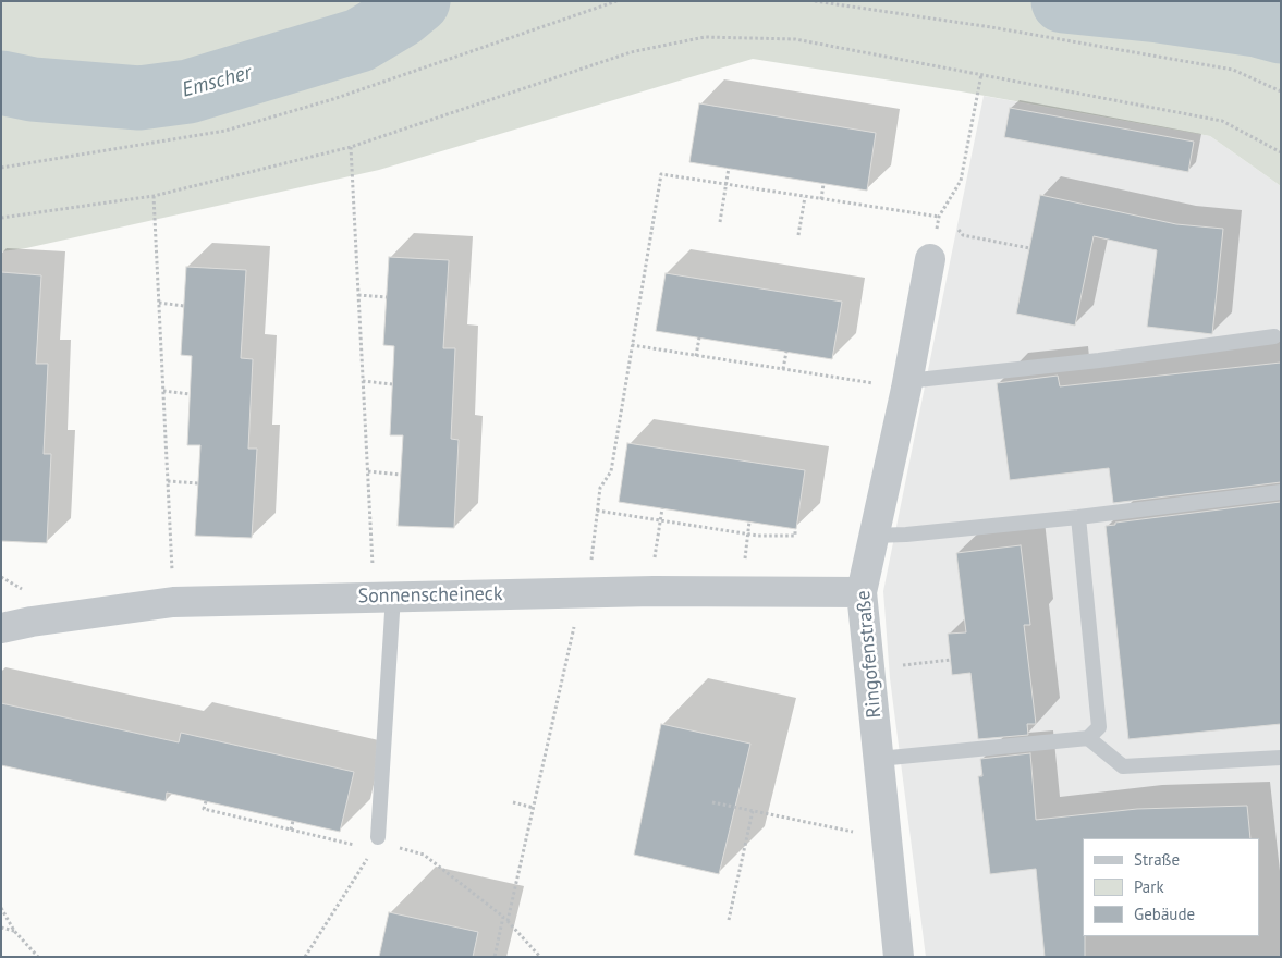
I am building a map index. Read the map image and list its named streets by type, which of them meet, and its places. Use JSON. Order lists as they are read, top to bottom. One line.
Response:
{"streets":{"street":["Sonnenscheineck","Ringofenstraße"]},"crossings":[["Sonnenscheineck","Ringofenstraße"]],"water":["Emscher"],"legend":["Straße","Park","Gebäude"]}
